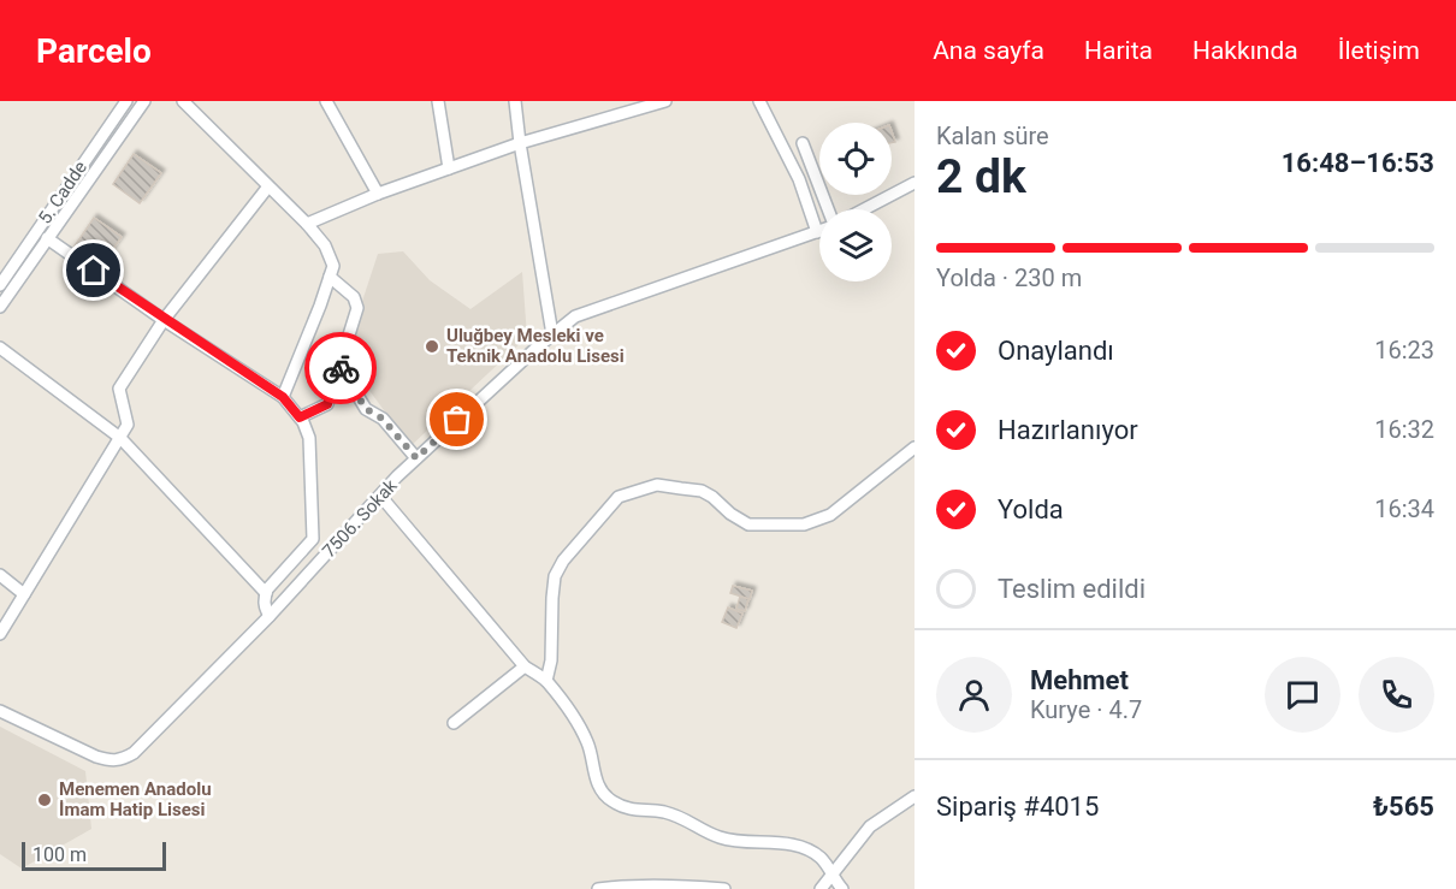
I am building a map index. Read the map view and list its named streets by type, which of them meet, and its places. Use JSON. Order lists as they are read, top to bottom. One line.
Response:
{"streets":{"street":["5. Cadde","7506. Sokak"]},"places":["Uluğbey Mesleki ve Teknik Anadolu Lisesi","Menemen Anadolu İmam Hatip Lisesi"],"scale_bar":"100 m","page":{"header":"Parcelo","nav":["Ana sayfa","Harita","Hakkında","İletişim"],"heading":["2 dk","Kalan süre","16:48–16:53"],"panel":["Mehmet","Kurye · 4.7","Sipariş #4015","₺565"],"bar":"Yolda · 230 m","list":[["Onaylandı","16:23"],["Hazırlanıyor","16:32"],["Yolda","16:34"],"Teslim edildi"],"scale":"100 m"}}
